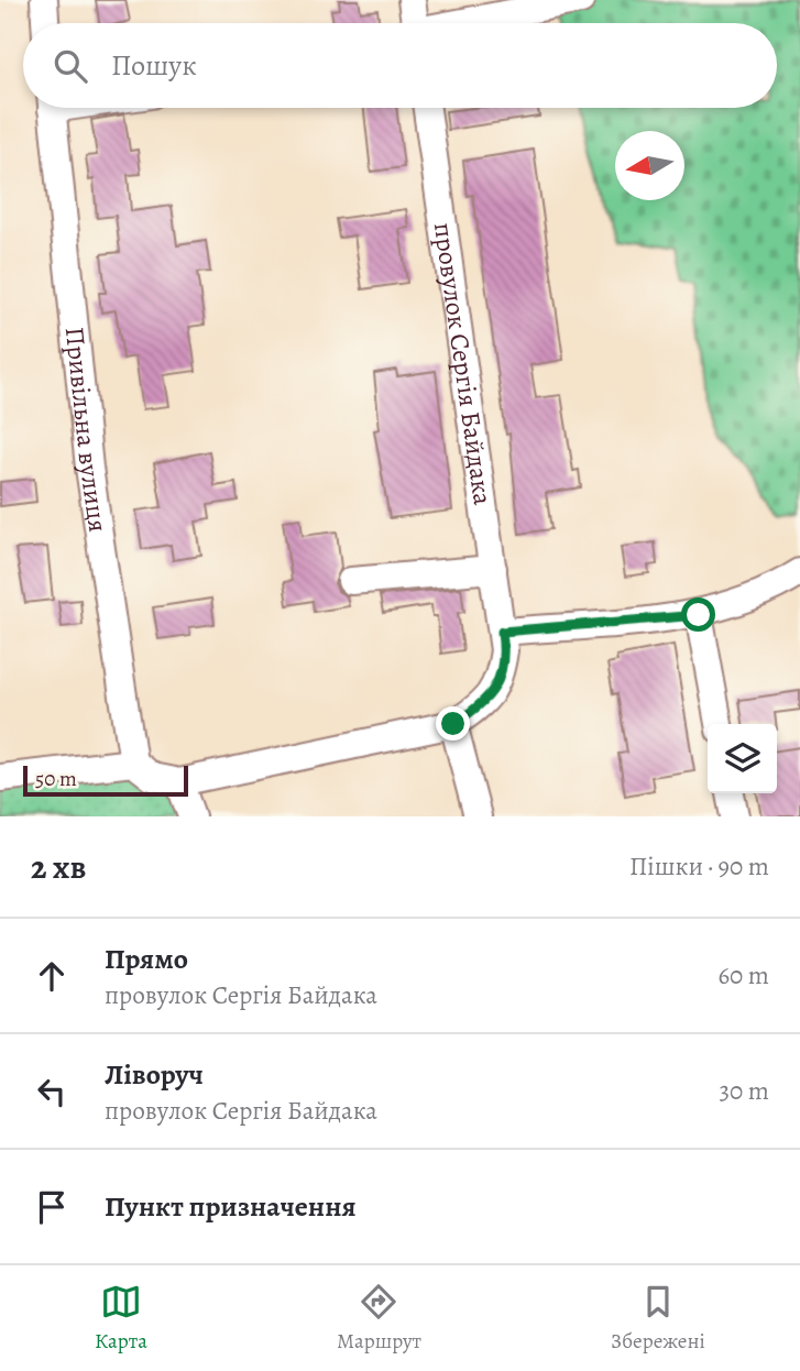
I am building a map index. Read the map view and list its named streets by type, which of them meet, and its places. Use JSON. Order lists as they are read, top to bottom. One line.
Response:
{"streets":{"street":["провулок Сергія Байдака","Привільна вулиця"]},"scale_bar":"50 m","north":"left","page":{"search":"Пошук","scale":"50 m","heading":["2 хв","Пішки · 90 m"],"list":[["Прямо","провулок Сергія Байдака","60 m"],["Ліворуч","провулок Сергія Байдака","30 m"],"Пункт призначення"],"nav":["Карта","Маршрут","Збережені"]}}
